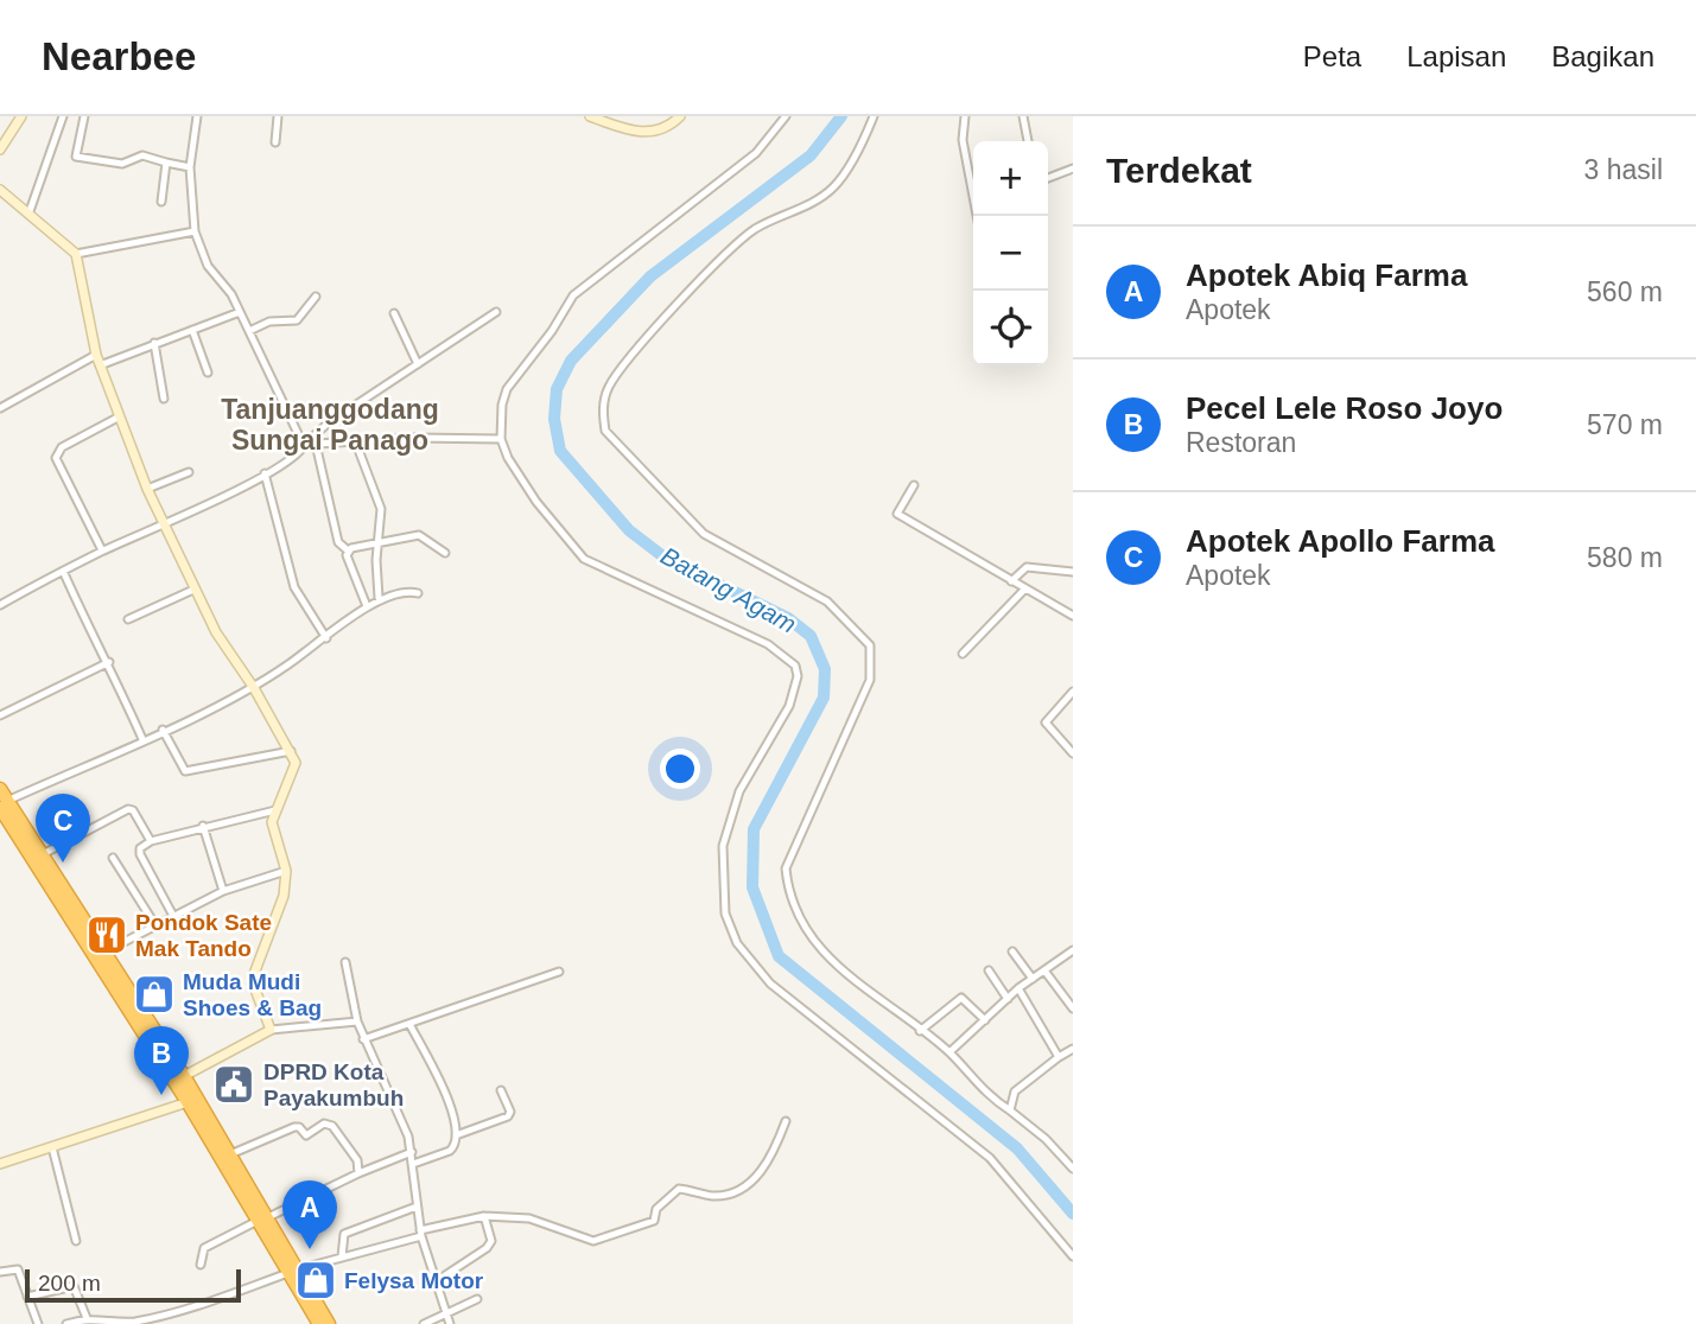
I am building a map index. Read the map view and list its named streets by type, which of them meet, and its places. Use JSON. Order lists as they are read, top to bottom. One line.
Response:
{"districts":["Tanjuanggodang Sungai Panago"],"water":["Batang Agam"],"places":{"restaurant":["Pondok Sate Mak Tando"],"shop":["Muda Mudi Shoes & Bag","Felysa Motor"],"public building":["DPRD Kota Payakumbuh"]},"scale_bar":"200 m","page":{"header":"Nearbee","nav":["Peta","Lapisan","Bagikan"],"heading":["Terdekat","3 hasil"],"map_buttons":["+","−"],"list":[{"mark":"A","name":"Apotek Abiq Farma","note":"Apotek","value":"560 m"},{"mark":"B","name":"Pecel Lele Roso Joyo","note":"Restoran","value":"570 m"},{"mark":"C","name":"Apotek Apollo Farma","note":"Apotek","value":"580 m"}],"pins":["C","B","A"],"scale":"200 m"}}
